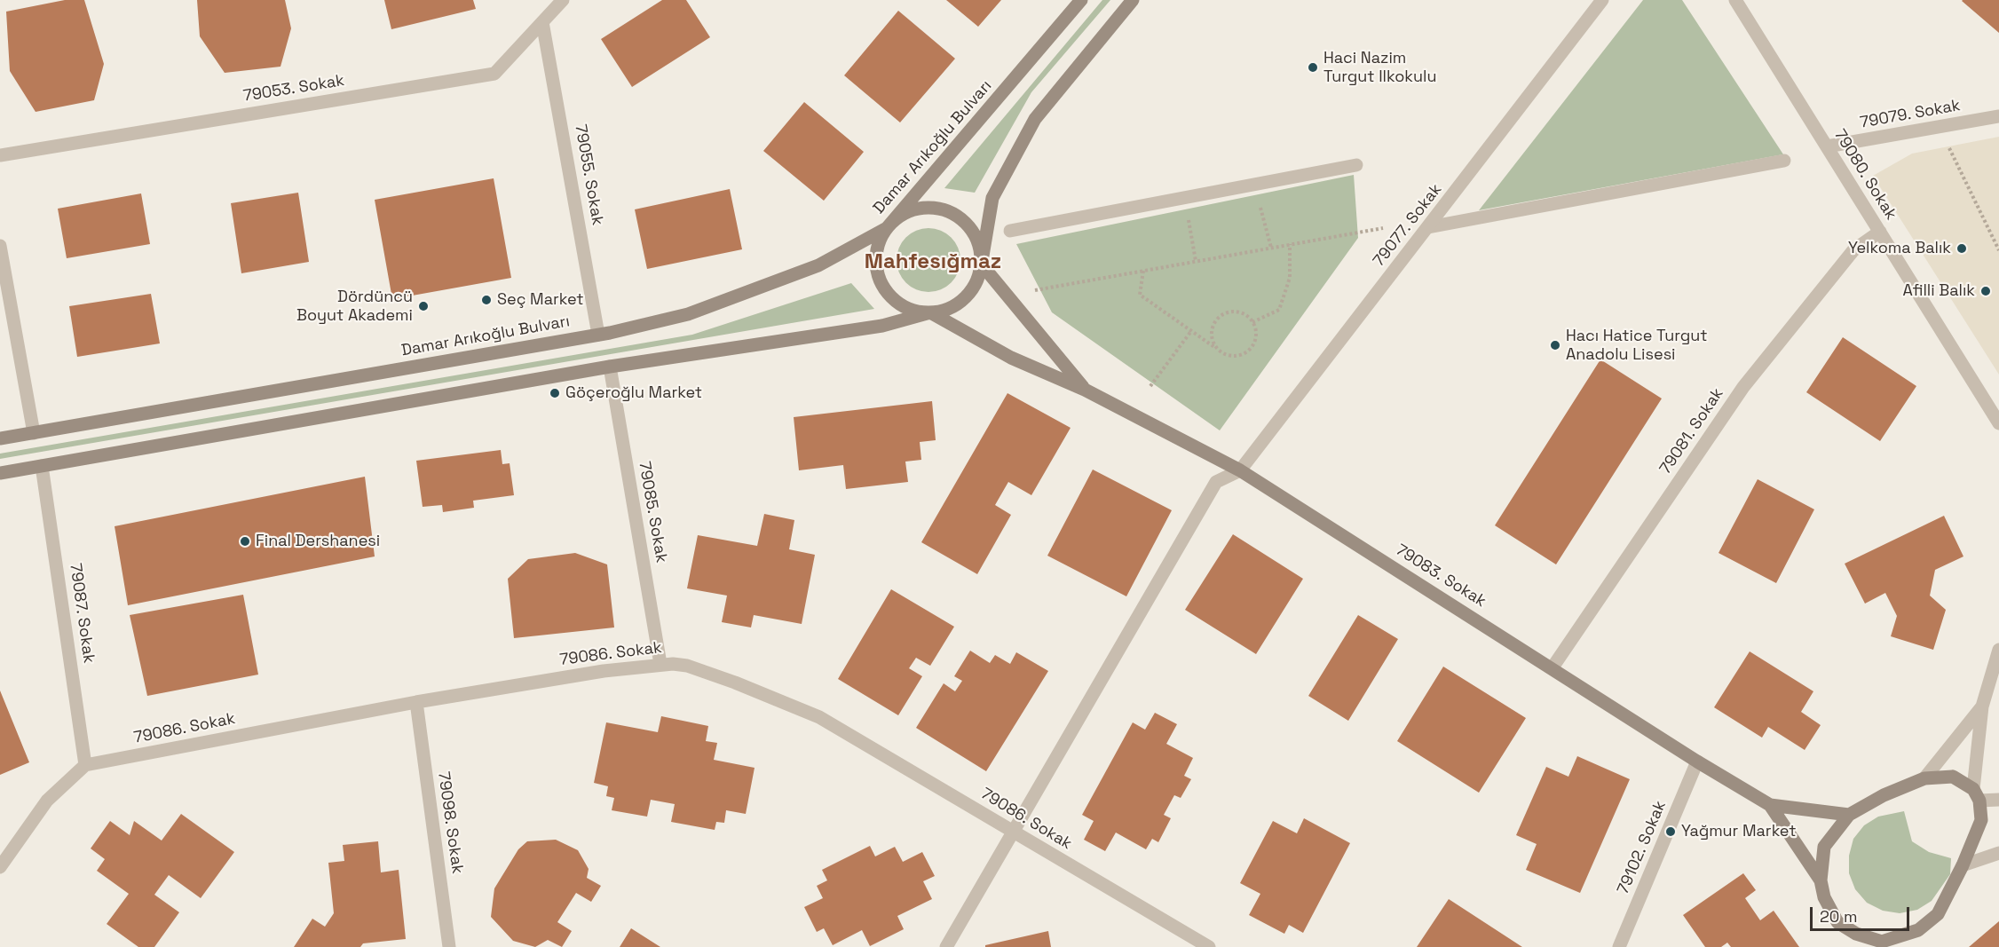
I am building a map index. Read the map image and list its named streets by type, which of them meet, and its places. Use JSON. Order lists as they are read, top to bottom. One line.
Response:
{"streets":{"main road":["Damar Arıkoğlu Bulvarı","79083. Sokak"],"street":["79053. Sokak","79079. Sokak","79055. Sokak","79080. Sokak","79077. Sokak","79081. Sokak","79085. Sokak","79087. Sokak","79086. Sokak","79098. Sokak","79102. Sokak"]},"crossings":[["79053. Sokak","79055. Sokak"],["79079. Sokak","79080. Sokak"],["Damar Arıkoğlu Bulvarı","79055. Sokak"],["Damar Arıkoğlu Bulvarı","79083. Sokak"],["79080. Sokak","79081. Sokak"],["79077. Sokak","79083. Sokak"],["79081. Sokak","79083. Sokak"],["79085. Sokak","79086. Sokak"],["79083. Sokak","79102. Sokak"],["79087. Sokak","79086. Sokak"],["79086. Sokak","79098. Sokak"]],"districts":["Mahfesığmaz"],"places":["Haci Nazim Turgut Ilkokulu","Yelkoma Balık","Afilli Balık","Seç Market","Dördüncü Boyut Akademi","Hacı Hatice Turgut Anadolu Lisesi","Göçeroğlu Market","Final Dershanesi","Yağmur Market"],"scale_bar":"20 m"}
